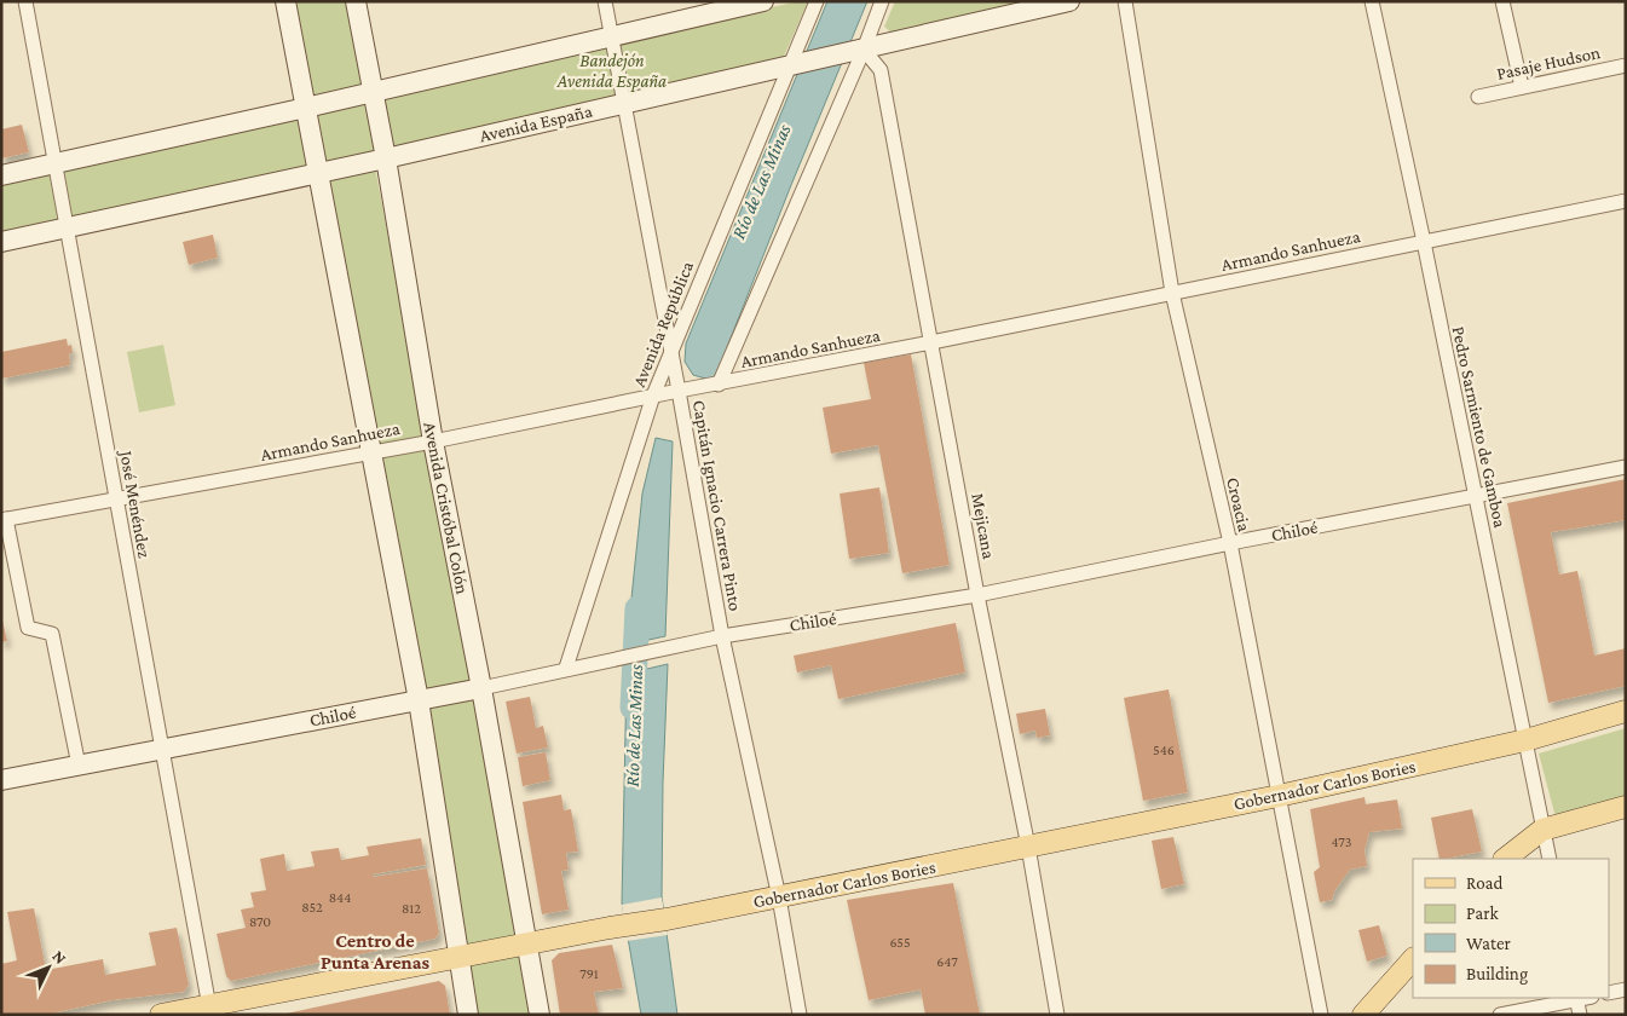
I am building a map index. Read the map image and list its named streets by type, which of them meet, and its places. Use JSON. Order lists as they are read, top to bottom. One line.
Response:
{"streets":{"main road":["Avenida España","Avenida Cristóbal Colón","Chiloé","Gobernador Carlos Bories"],"street":["Pasaje Hudson","Armando Sanhueza","Avenida República","Pedro Sarmiento de Gamboa","José Menéndez","Croacia","Capitán Ignacio Carrera Pinto","Mejicana"]},"crossings":[["Avenida España","Avenida República"],["Avenida España","José Menéndez"],["Avenida España","Capitán Ignacio Carrera Pinto"],["Avenida España","Avenida Cristóbal Colón"],["Avenida España","Mejicana"],["Armando Sanhueza","Avenida República"],["Armando Sanhueza","Pedro Sarmiento de Gamboa"],["Armando Sanhueza","José Menéndez"],["Armando Sanhueza","Croacia"],["Armando Sanhueza","Capitán Ignacio Carrera Pinto"],["Armando Sanhueza","Avenida Cristóbal Colón"],["Armando Sanhueza","Mejicana"],["Avenida República","Capitán Ignacio Carrera Pinto"],["Avenida República","Chiloé"],["Pedro Sarmiento de Gamboa","Chiloé"],["Pedro Sarmiento de Gamboa","Gobernador Carlos Bories"],["José Menéndez","Chiloé"],["José Menéndez","Gobernador Carlos Bories"],["Croacia","Chiloé"],["Croacia","Gobernador Carlos Bories"],["Capitán Ignacio Carrera Pinto","Chiloé"],["Capitán Ignacio Carrera Pinto","Gobernador Carlos Bories"],["Avenida Cristóbal Colón","Chiloé"],["Avenida Cristóbal Colón","Gobernador Carlos Bories"],["Mejicana","Chiloé"],["Mejicana","Gobernador Carlos Bories"]],"districts":["Centro de Punta Arenas"],"water":["Río de Las Minas"],"parks":["Bandejón Avenida España"],"house_numbers":["546","473","844","852","812","870","655","647","791"],"legend":["Road","Park","Water","Building"],"north":"top right"}
